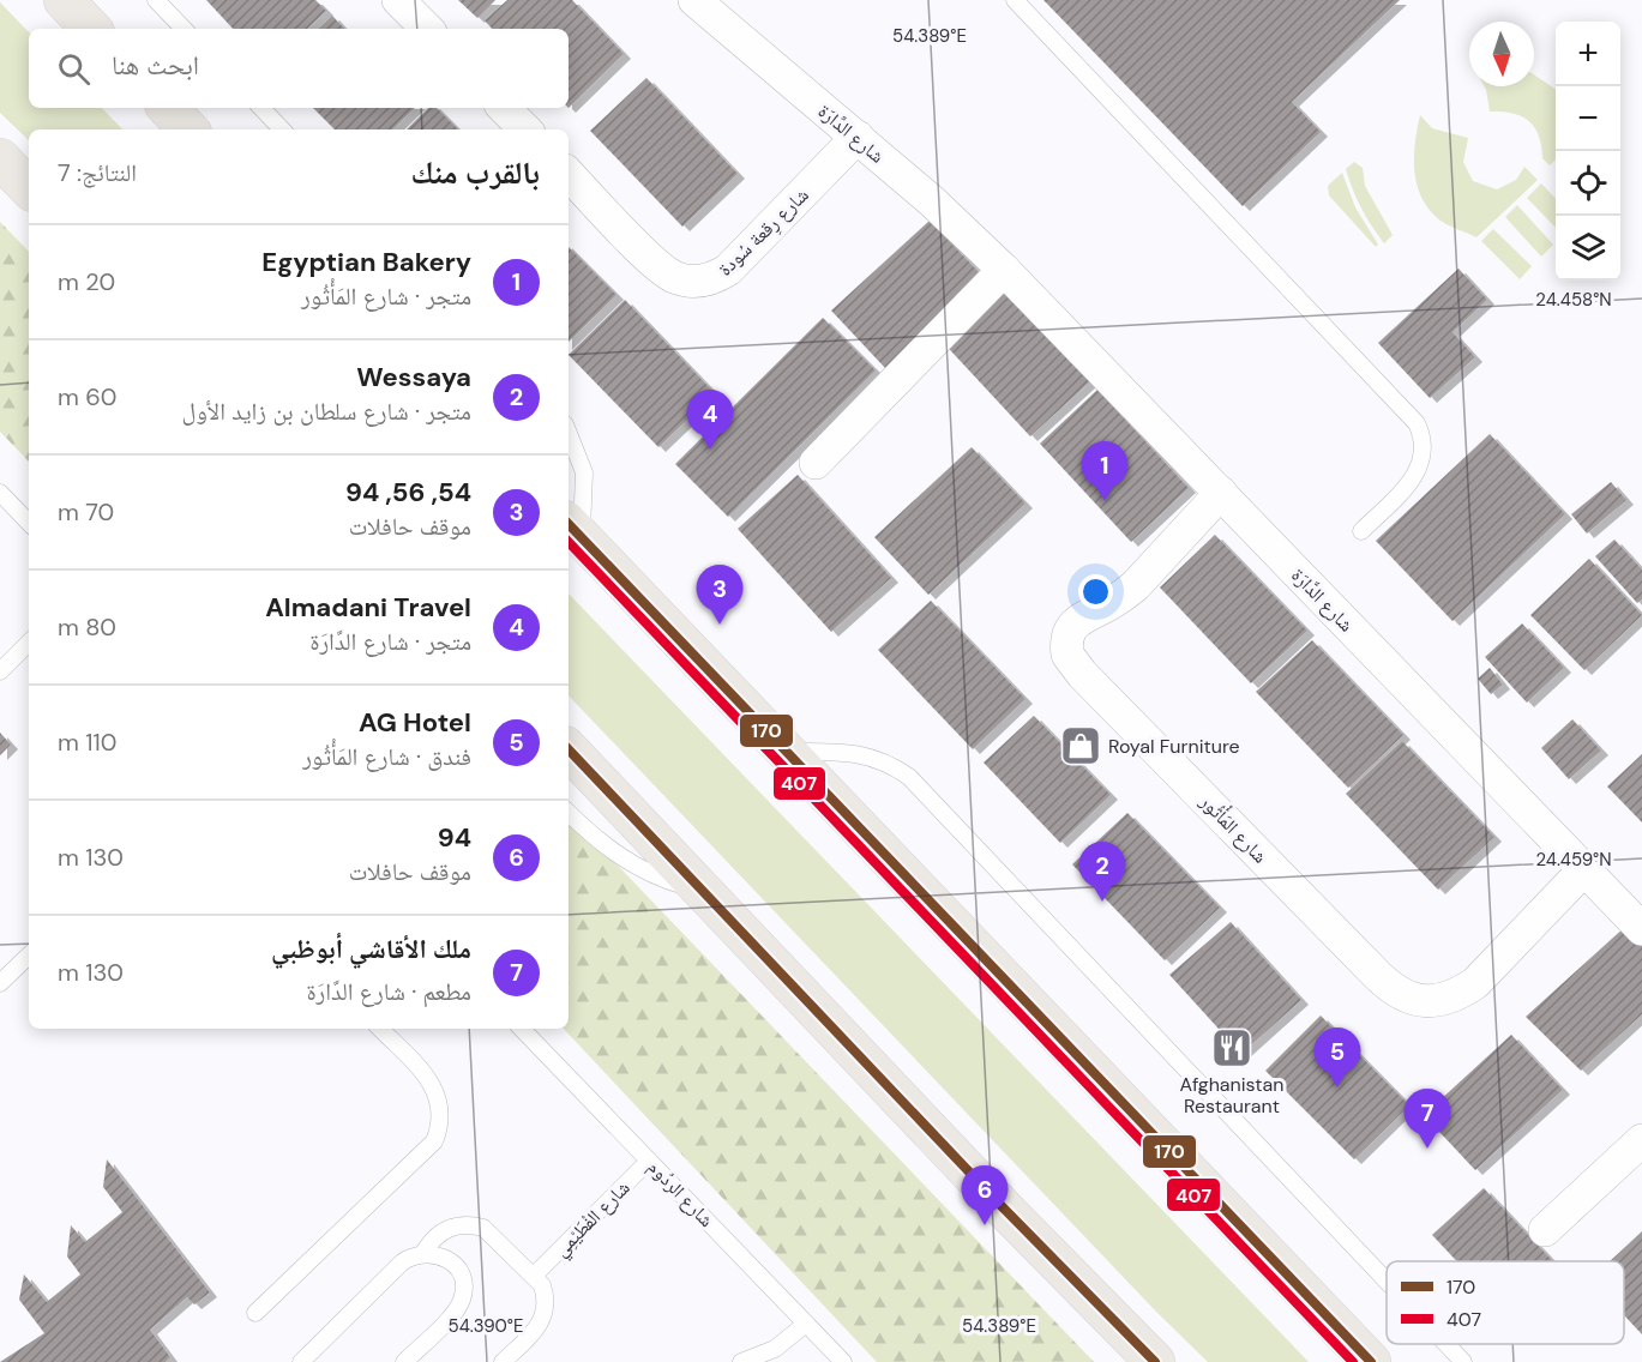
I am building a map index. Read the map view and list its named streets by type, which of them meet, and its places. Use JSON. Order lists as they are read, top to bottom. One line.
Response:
{"streets":{"street":["شارع الدَّارَة","شارع رِقعة سُودة","شارع المَأْثُور"],"lane":["شارع الردُوم","شارع الفْطَيْمِي"]},"crossings":[["شارع الدَّارَة","شارع رِقعة سُودة"],["شارع الدَّارَة","شارع المَأْثُور"],["شارع الردُوم","شارع الفْطَيْمِي"]],"places":{"shop":["Royal Furniture"],"restaurant":["Afghanistan Restaurant"]},"lines":["transit line 170","transit line 407"],"legend":["170","407"],"north":"bottom","page":{"map_buttons":["+","−"],"search":"ابحث هنا","heading":["بالقرب منك","النتائج: 7"],"list":[{"mark":"1","name":"Egyptian Bakery","note":"متجر · شارع المَأْثُور","value":"20 m"},{"mark":"2","name":"Wessaya","note":"متجر · شارع سلطان بن زايد الأول","value":"60 m"},{"mark":"3","name":"54, 56, 94","note":"موقف حافلات","value":"70 m"},{"mark":"4","name":"Almadani Travel","note":"متجر · شارع الدَّارَة","value":"80 m"},{"mark":"5","name":"AG Hotel","note":"فندق · شارع المَأْثُور","value":"110 m"},{"mark":"6","name":"94","note":"موقف حافلات","value":"130 m"},{"mark":"7","name":"ملك الأقاشي أبوظبي","note":"مطعم · شارع الدَّارَة","value":"130 m"}],"pins":["4","1","3","2","5","7","6"]},"coordinates":["54.389°E","24.458°N","24.459°N","54.390°E"]}
